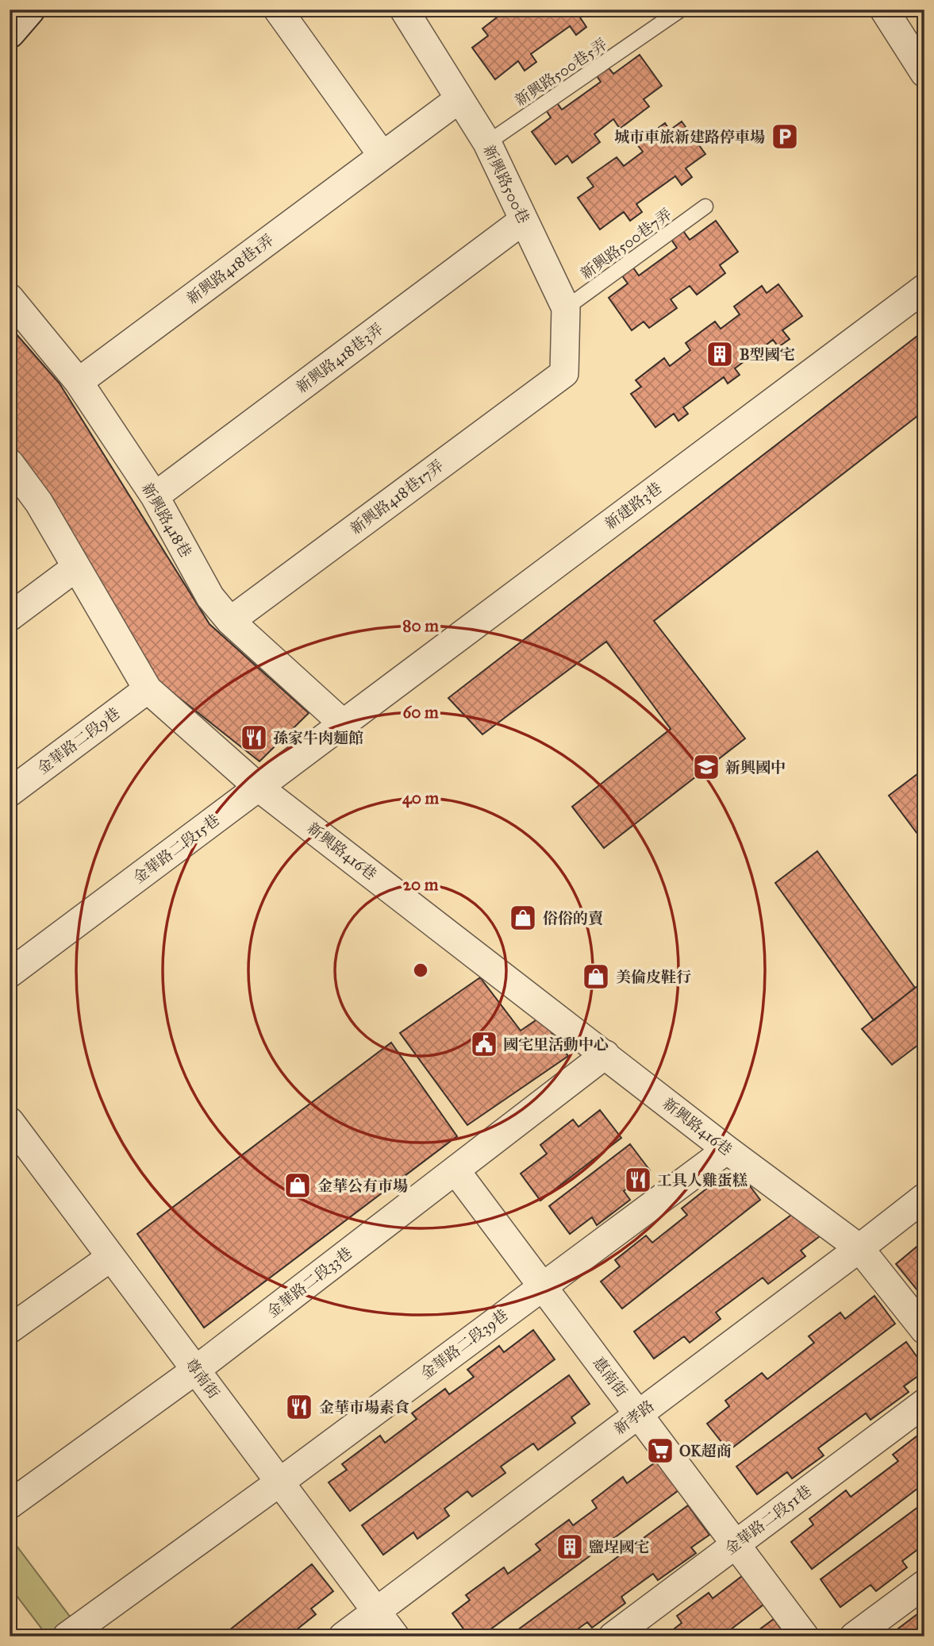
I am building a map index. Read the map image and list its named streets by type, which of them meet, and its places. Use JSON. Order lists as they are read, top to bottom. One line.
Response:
{"streets":{"street":["新興路500巷","新興路418巷1弄","新興路418巷3弄","新興路418巷17弄","新建路3巷","新興路418巷","金華路二段9巷","金華路二段15巷","新興路416巷","金華路二段33巷","金華路二段39巷","惠南街","尊南街","新孝路","金華路二段51巷"],"lane":["新興路500巷5弄","新興路500巷7弄"]},"crossings":[["新興路500巷5弄","新興路500巷"],["新興路500巷","新興路500巷7弄"],["新興路500巷","新興路418巷1弄"],["新興路500巷","新興路418巷3弄"],["新興路500巷","新興路418巷17弄"],["新興路418巷1弄","新興路418巷"],["新興路418巷3弄","新興路418巷"],["新興路418巷17弄","新興路418巷"],["新建路3巷","新興路418巷"],["新建路3巷","金華路二段15巷"],["新興路418巷","金華路二段15巷"],["金華路二段9巷","新興路416巷"],["金華路二段15巷","新興路416巷"],["新興路416巷","金華路二段33巷"],["新興路416巷","金華路二段39巷"],["新興路416巷","新孝路"],["金華路二段33巷","惠南街"],["金華路二段33巷","尊南街"],["金華路二段39巷","惠南街"],["金華路二段39巷","尊南街"],["惠南街","新孝路"],["惠南街","金華路二段51巷"],["尊南街","新孝路"]],"places":{"parking":["城市車旅新建路停車場"],"building":["B型國宅","鹽埕國宅"],"restaurant":["孫家牛肉麵館","工具人雞蛋糕","金華市場素食"],"school or university":["新興國中"],"shop":["俗俗的賣","美倫皮鞋行","金華公有市場"],"public building":["國宅里活動中心"],"supermarket":["OK超商"]},"rings":["80 m","60 m","40 m","20 m"]}
